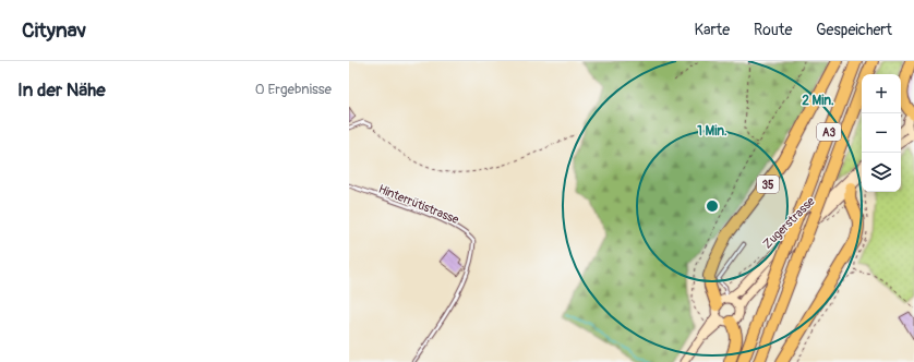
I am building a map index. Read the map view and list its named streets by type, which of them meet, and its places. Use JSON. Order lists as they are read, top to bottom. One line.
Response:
{"streets":{"highway":["A3","35"],"main road":["Zugerstrasse"],"lane":["Hinterrütistrasse"]},"crossings":[["35","Zugerstrasse"]],"page":{"header":"Citynav","nav":["Karte","Route","Gespeichert"],"heading":["In der Nähe","0 Ergebnisse"],"map_buttons":["+","−"]},"rings":["2 Min.","1 Min."]}
